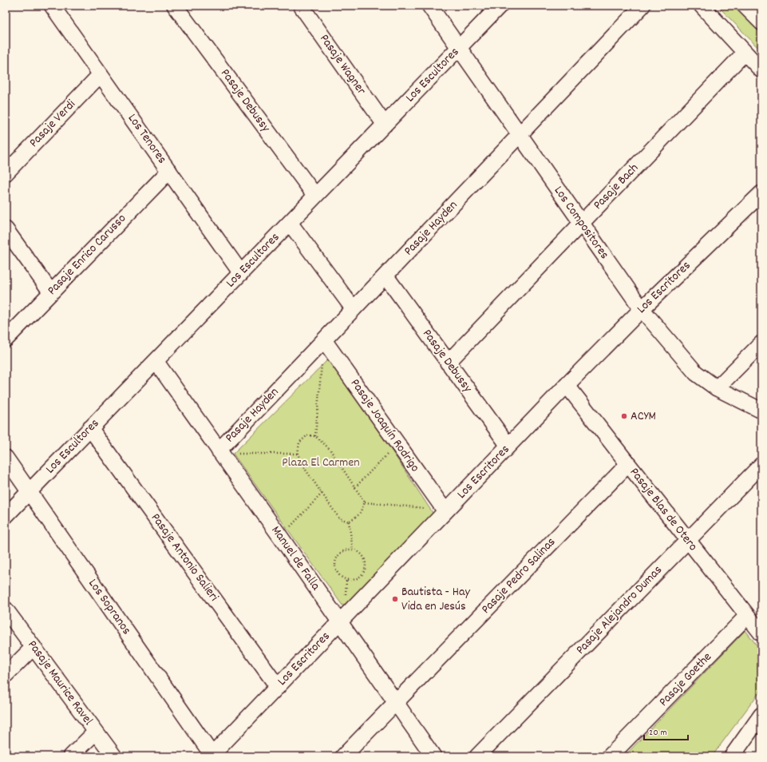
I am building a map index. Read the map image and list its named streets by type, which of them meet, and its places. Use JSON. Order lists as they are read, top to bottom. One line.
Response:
{"streets":{"street":["Pasaje Wagner","Los Escultores","Pasaje Debussy","Pasaje Verdi","Los Tenores","Pasaje Bach","Los Compositores","Pasaje Hayden","Pasaje Enrico Carusso","Los Escritores","Pasaje Joaquín Rodrigo","Pasaje Blas de Otero","Pasaje Antonio Salieri","Manuel de Falla","Pasaje Pedro Salinas","Los Sopranos","Pasaje Alejandro Dumas","Pasaje Goethe","Pasaje Maurice Ravel"]},"crossings":[["Pasaje Wagner","Los Escultores"],["Los Escultores","Pasaje Debussy"],["Los Escultores","Los Tenores"],["Los Escultores","Los Compositores"],["Los Escultores","Pasaje Antonio Salieri"],["Los Escultores","Manuel de Falla"],["Los Escultores","Los Sopranos"],["Pasaje Debussy","Pasaje Bach"],["Pasaje Debussy","Pasaje Hayden"],["Pasaje Debussy","Los Escritores"],["Pasaje Verdi","Los Tenores"],["Los Tenores","Pasaje Enrico Carusso"],["Pasaje Bach","Los Compositores"],["Los Compositores","Pasaje Hayden"],["Los Compositores","Los Escritores"],["Pasaje Hayden","Pasaje Joaquín Rodrigo"],["Pasaje Hayden","Manuel de Falla"],["Los Escritores","Pasaje Joaquín Rodrigo"],["Los Escritores","Pasaje Blas de Otero"],["Los Escritores","Pasaje Antonio Salieri"],["Los Escritores","Manuel de Falla"],["Los Escritores","Los Sopranos"],["Pasaje Blas de Otero","Pasaje Pedro Salinas"],["Pasaje Blas de Otero","Pasaje Alejandro Dumas"],["Pasaje Blas de Otero","Pasaje Goethe"],["Manuel de Falla","Pasaje Pedro Salinas"]],"parks":["Plaza El Carmen"],"places":["ACYM","Bautista - Hay Vida en Jesús"],"scale_bar":"20 m"}
